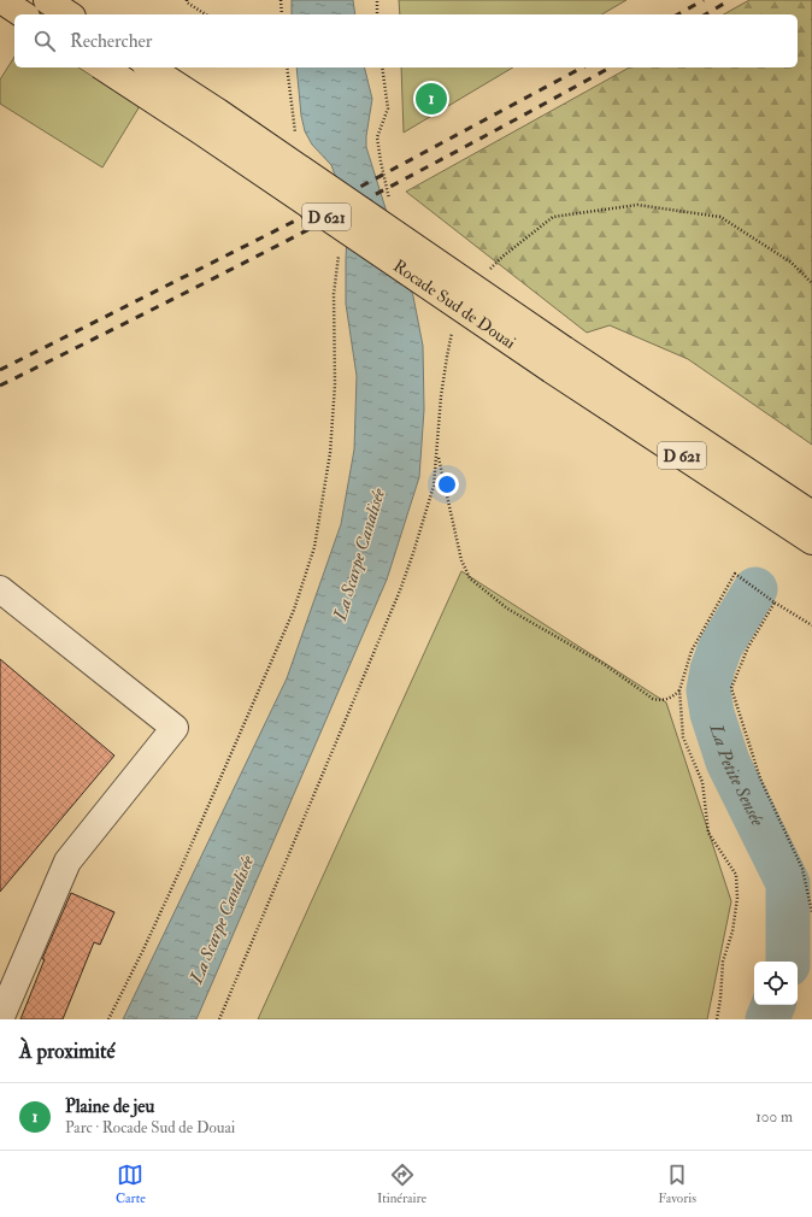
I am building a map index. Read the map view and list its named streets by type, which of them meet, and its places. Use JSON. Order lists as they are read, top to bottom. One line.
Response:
{"streets":{"highway":["D 621","Rocade Sud de Douai"]},"water":["La Scarpe Canalisée","La Petite Sensée"],"page":{"search":"Rechercher","pins":"1","heading":"À proximité","list":[{"mark":"1","name":"Plaine de jeu","note":"Parc · Rocade Sud de Douai","value":"100 m"}],"nav":["Carte","Itinéraire","Favoris"]}}
